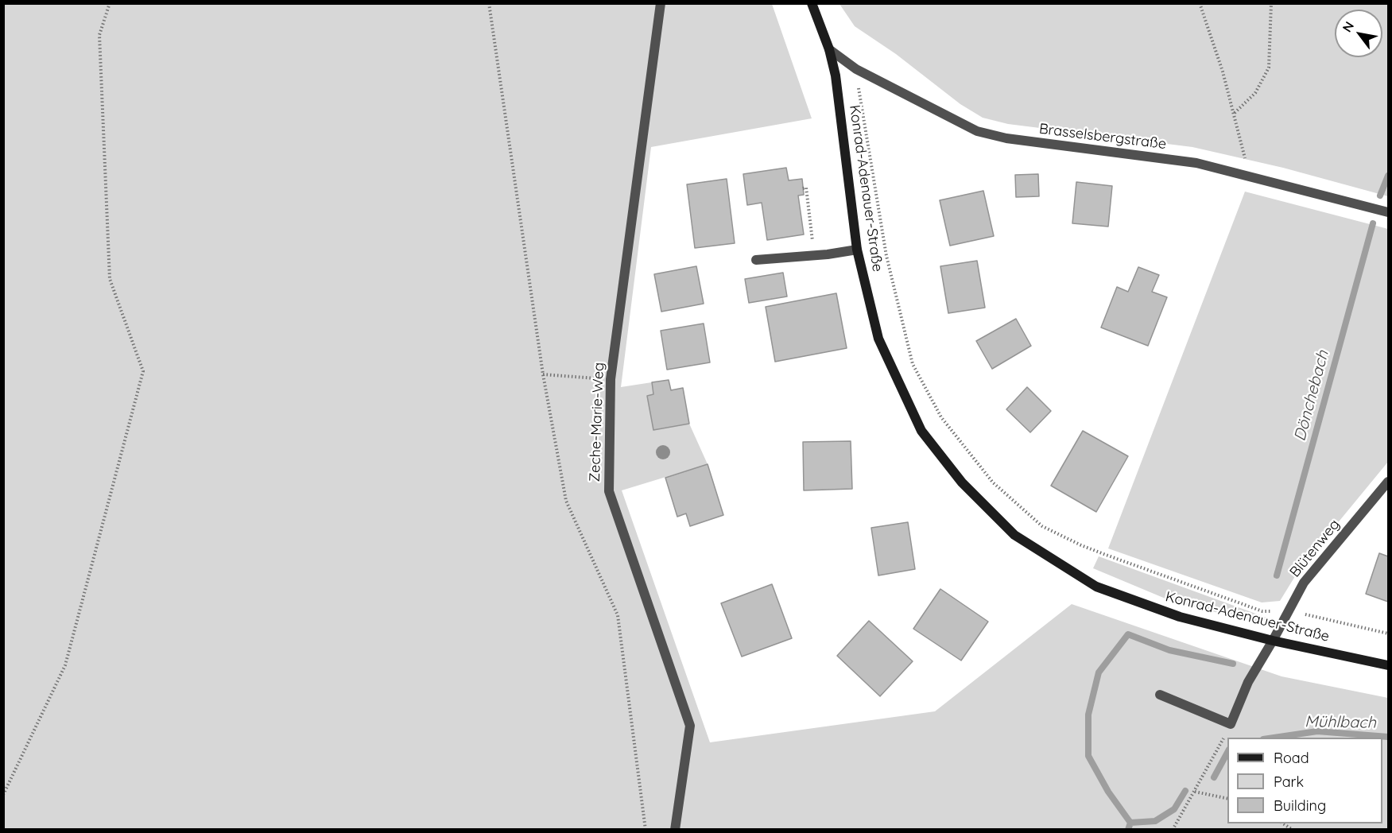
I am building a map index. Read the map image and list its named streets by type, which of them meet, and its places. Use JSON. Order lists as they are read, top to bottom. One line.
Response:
{"streets":{"main road":["Konrad-Adenauer-Straße"],"street":["Brasselsbergstraße","Zeche-Marie-Weg","Blütenweg"]},"crossings":[["Brasselsbergstraße","Konrad-Adenauer-Straße"],["Konrad-Adenauer-Straße","Blütenweg"]],"water":["Dönchebach","Mühlbach"],"legend":["Road","Park","Building"],"north":"top left"}
